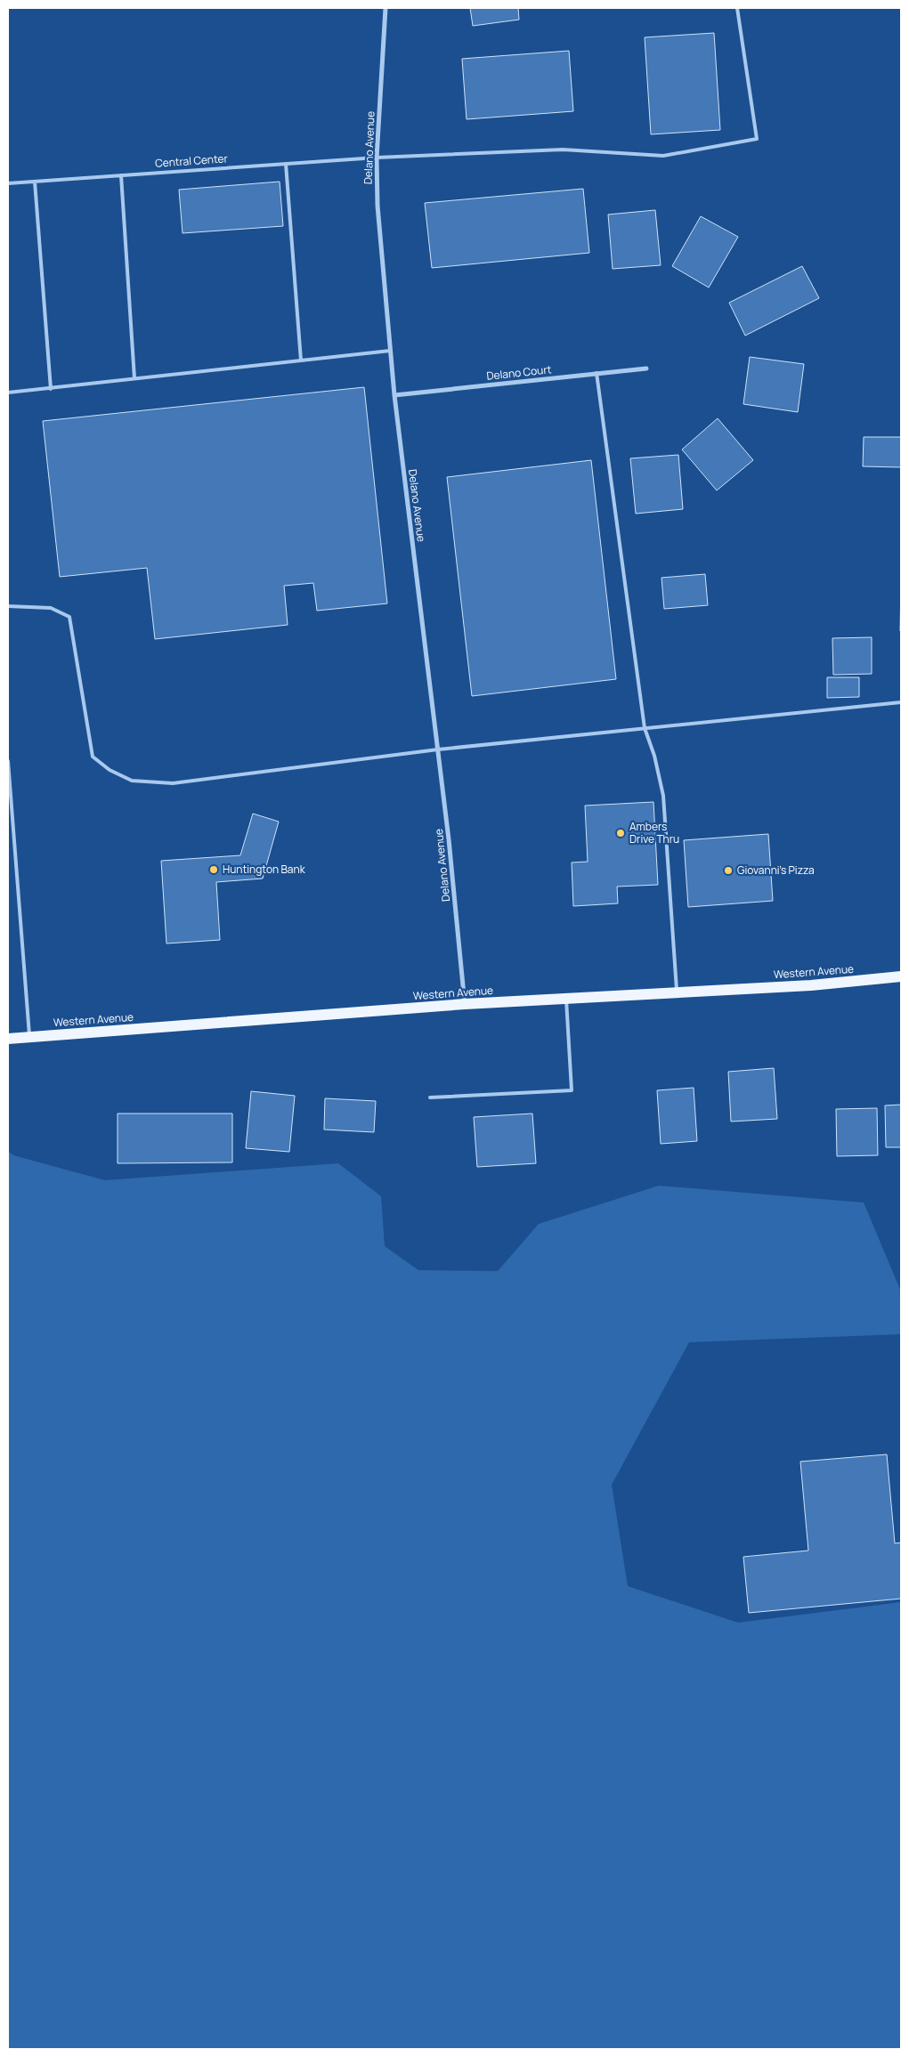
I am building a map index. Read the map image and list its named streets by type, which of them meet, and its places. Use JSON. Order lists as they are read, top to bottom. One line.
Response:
{"streets":{"main road":["Western Avenue"],"street":["Delano Avenue","Delano Court"],"lane":["Central Center"]},"crossings":[["Delano Avenue","Central Center"],["Delano Avenue","Delano Court"],["Delano Avenue","Western Avenue"]],"places":["Ambers Drive Thru","Huntington Bank","Giovanni's Pizza"]}
